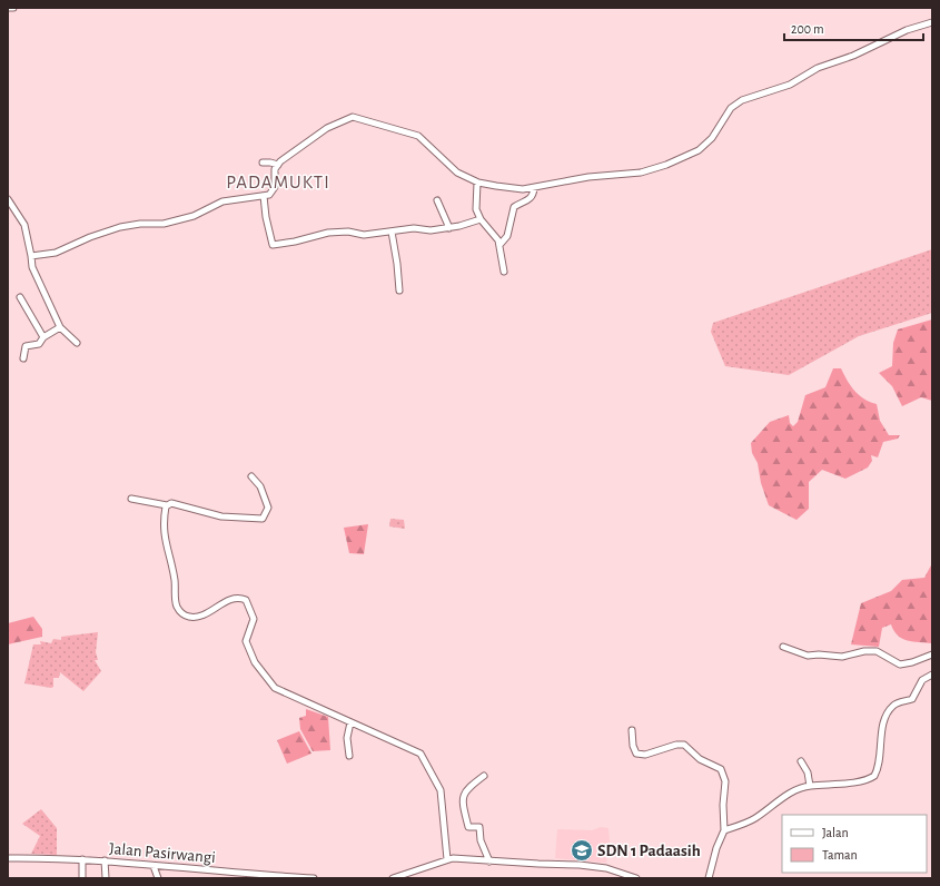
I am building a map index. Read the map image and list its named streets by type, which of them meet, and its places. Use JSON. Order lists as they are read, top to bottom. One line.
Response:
{"streets":{"street":["Jalan Pasirwangi"]},"districts":["PADAMUKTI"],"places":{"school or university":["SDN 1 Padaasih"]},"legend":["Jalan","Taman"],"scale_bar":"200 m"}
